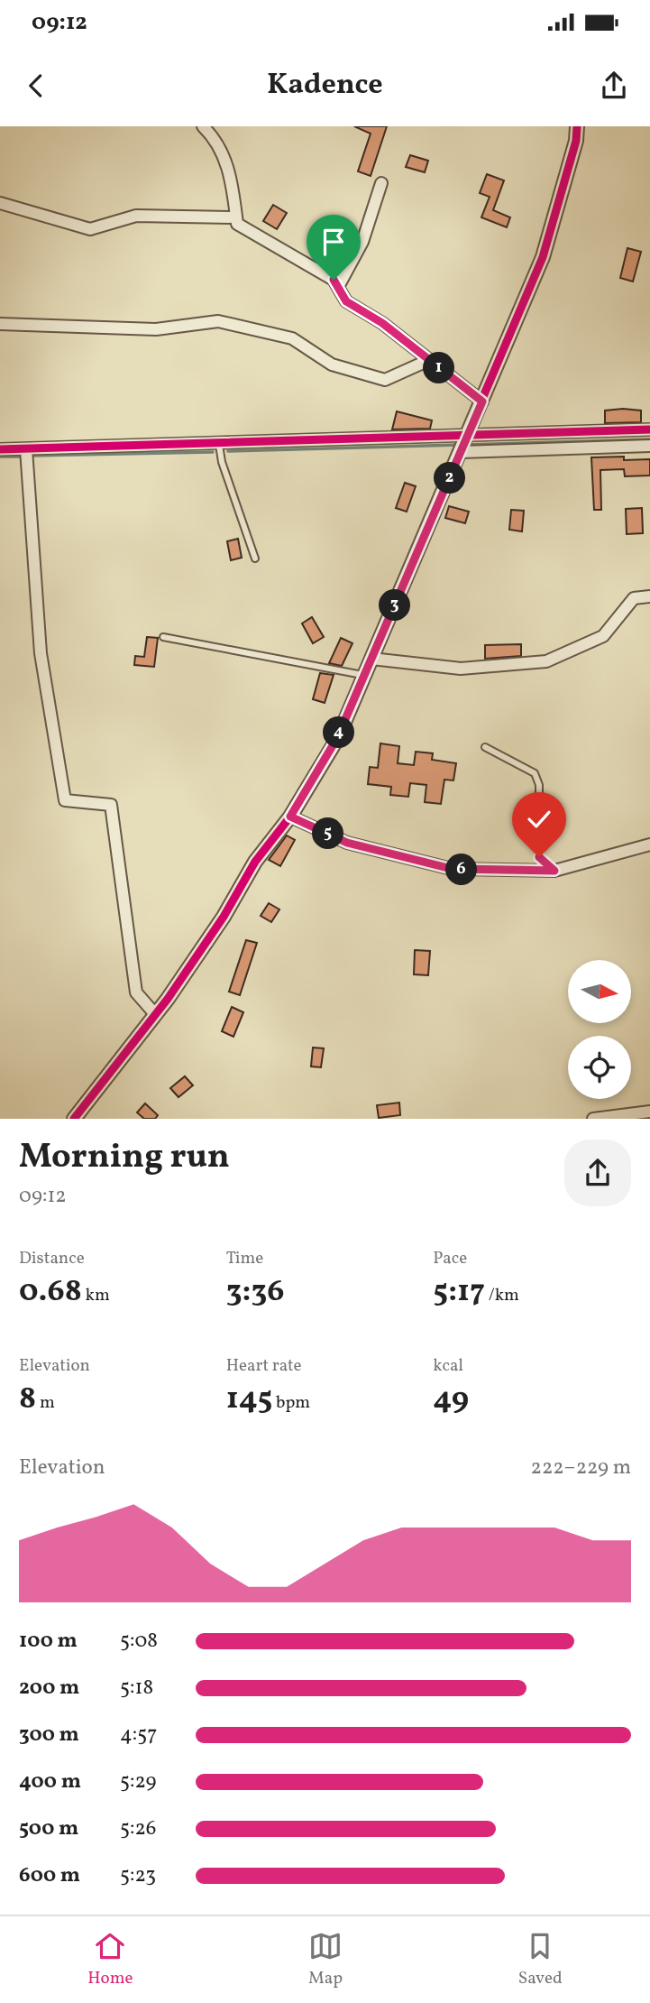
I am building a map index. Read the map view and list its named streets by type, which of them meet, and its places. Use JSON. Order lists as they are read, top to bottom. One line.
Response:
{"north":"right","page":{"status":"09:12","header":"Kadence","pins":["1","2","3","4","5","6"],"heading":["Morning run","09:12"],"stats":[["Distance","0.68 km"],["Time","3:36"],["Pace","5:17 /km"],["Elevation","8 m"],["Heart rate","145 bpm"],["kcal","49"]],"chart":["Elevation","222–229 m"],"list":[{"name":"100 m","note":"5:08"},{"name":"200 m","note":"5:18"},{"name":"300 m","note":"4:57"},{"name":"400 m","note":"5:29"},{"name":"500 m","note":"5:26"},{"name":"600 m","note":"5:23"}],"tabs":["Home","Map","Saved"]}}
